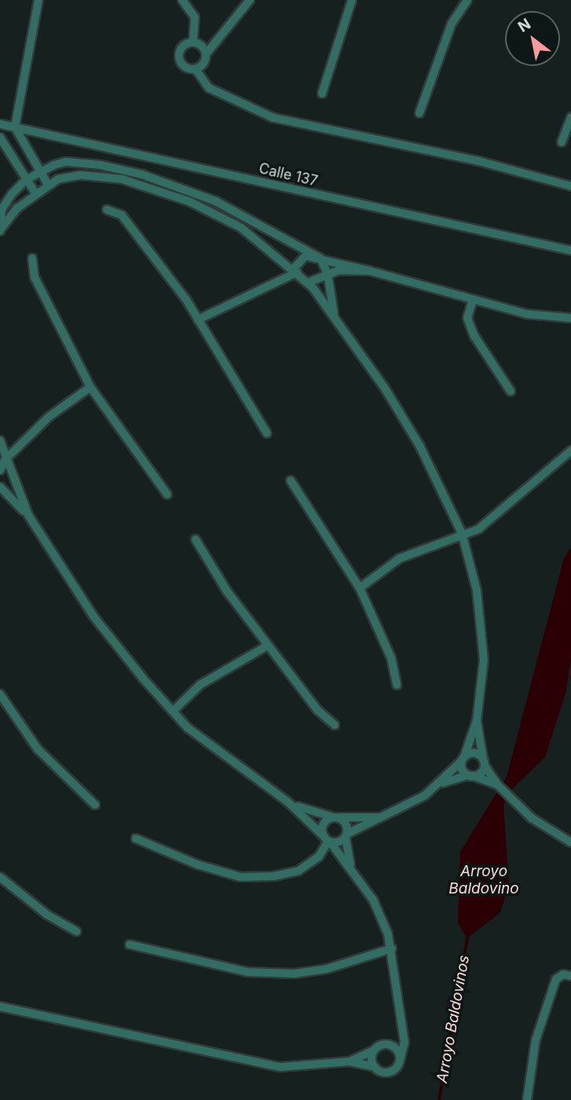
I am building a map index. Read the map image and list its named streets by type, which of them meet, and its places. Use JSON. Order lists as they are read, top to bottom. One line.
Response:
{"streets":{"street":["Calle 137"]},"water":["Arroyo Baldovino","Arroyo Baldovinos"],"north":"top left"}
